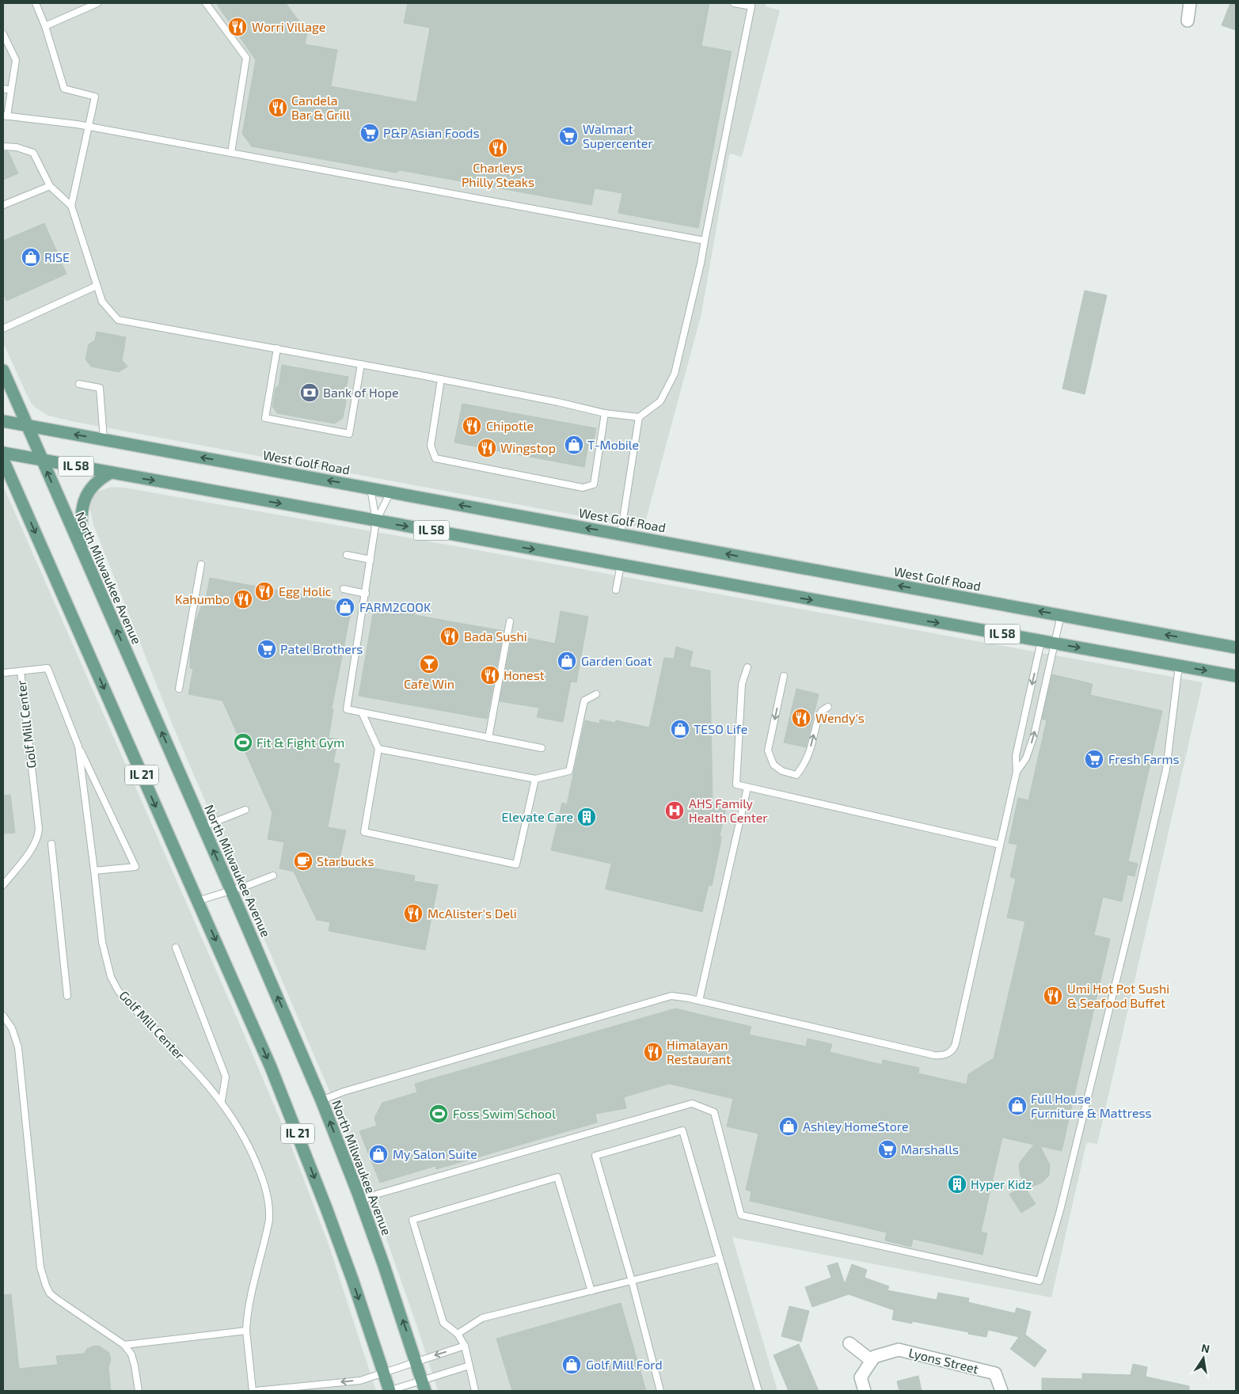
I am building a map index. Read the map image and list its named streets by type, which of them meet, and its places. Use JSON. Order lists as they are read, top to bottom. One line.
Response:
{"streets":{"main road":["West Golf Road","IL 58","North Milwaukee Avenue","IL 21"],"street":["Lyons Street"],"lane":["Golf Mill Center"]},"crossings":[["West Golf Road","North Milwaukee Avenue"],["IL 58","North Milwaukee Avenue"],["North Milwaukee Avenue","Golf Mill Center"],["Golf Mill Center","IL 21"]],"places":{"restaurant":["Worri Village","Candela Bar & Grill","Charleys Philly Steaks","Chipotle","Wingstop","Egg Holic","Kahumbo","Bada Sushi","Honest","Wendy's","McAlister's Deli","Umi Hot Pot Sushi & Seafood Buffet","Himalayan Restaurant"],"supermarket":["P&P Asian Foods","Walmart Supercenter","Patel Brothers","Fresh Farms","Marshalls"],"shop":["RISE","T-Mobile","FARM2COOK","Garden Goat","TESO Life","Full House Furniture & Mattress","Ashley HomeStore","My Salon Suite","Golf Mill Ford"],"bank":["Bank of Hope"],"bar":["Cafe Win"],"sports":["Fit & Fight Gym","Foss Swim School"],"hospital":["AHS Family Health Center"],"building":["Elevate Care","Hyper Kidz"],"cafe":["Starbucks"]},"north":"top"}
